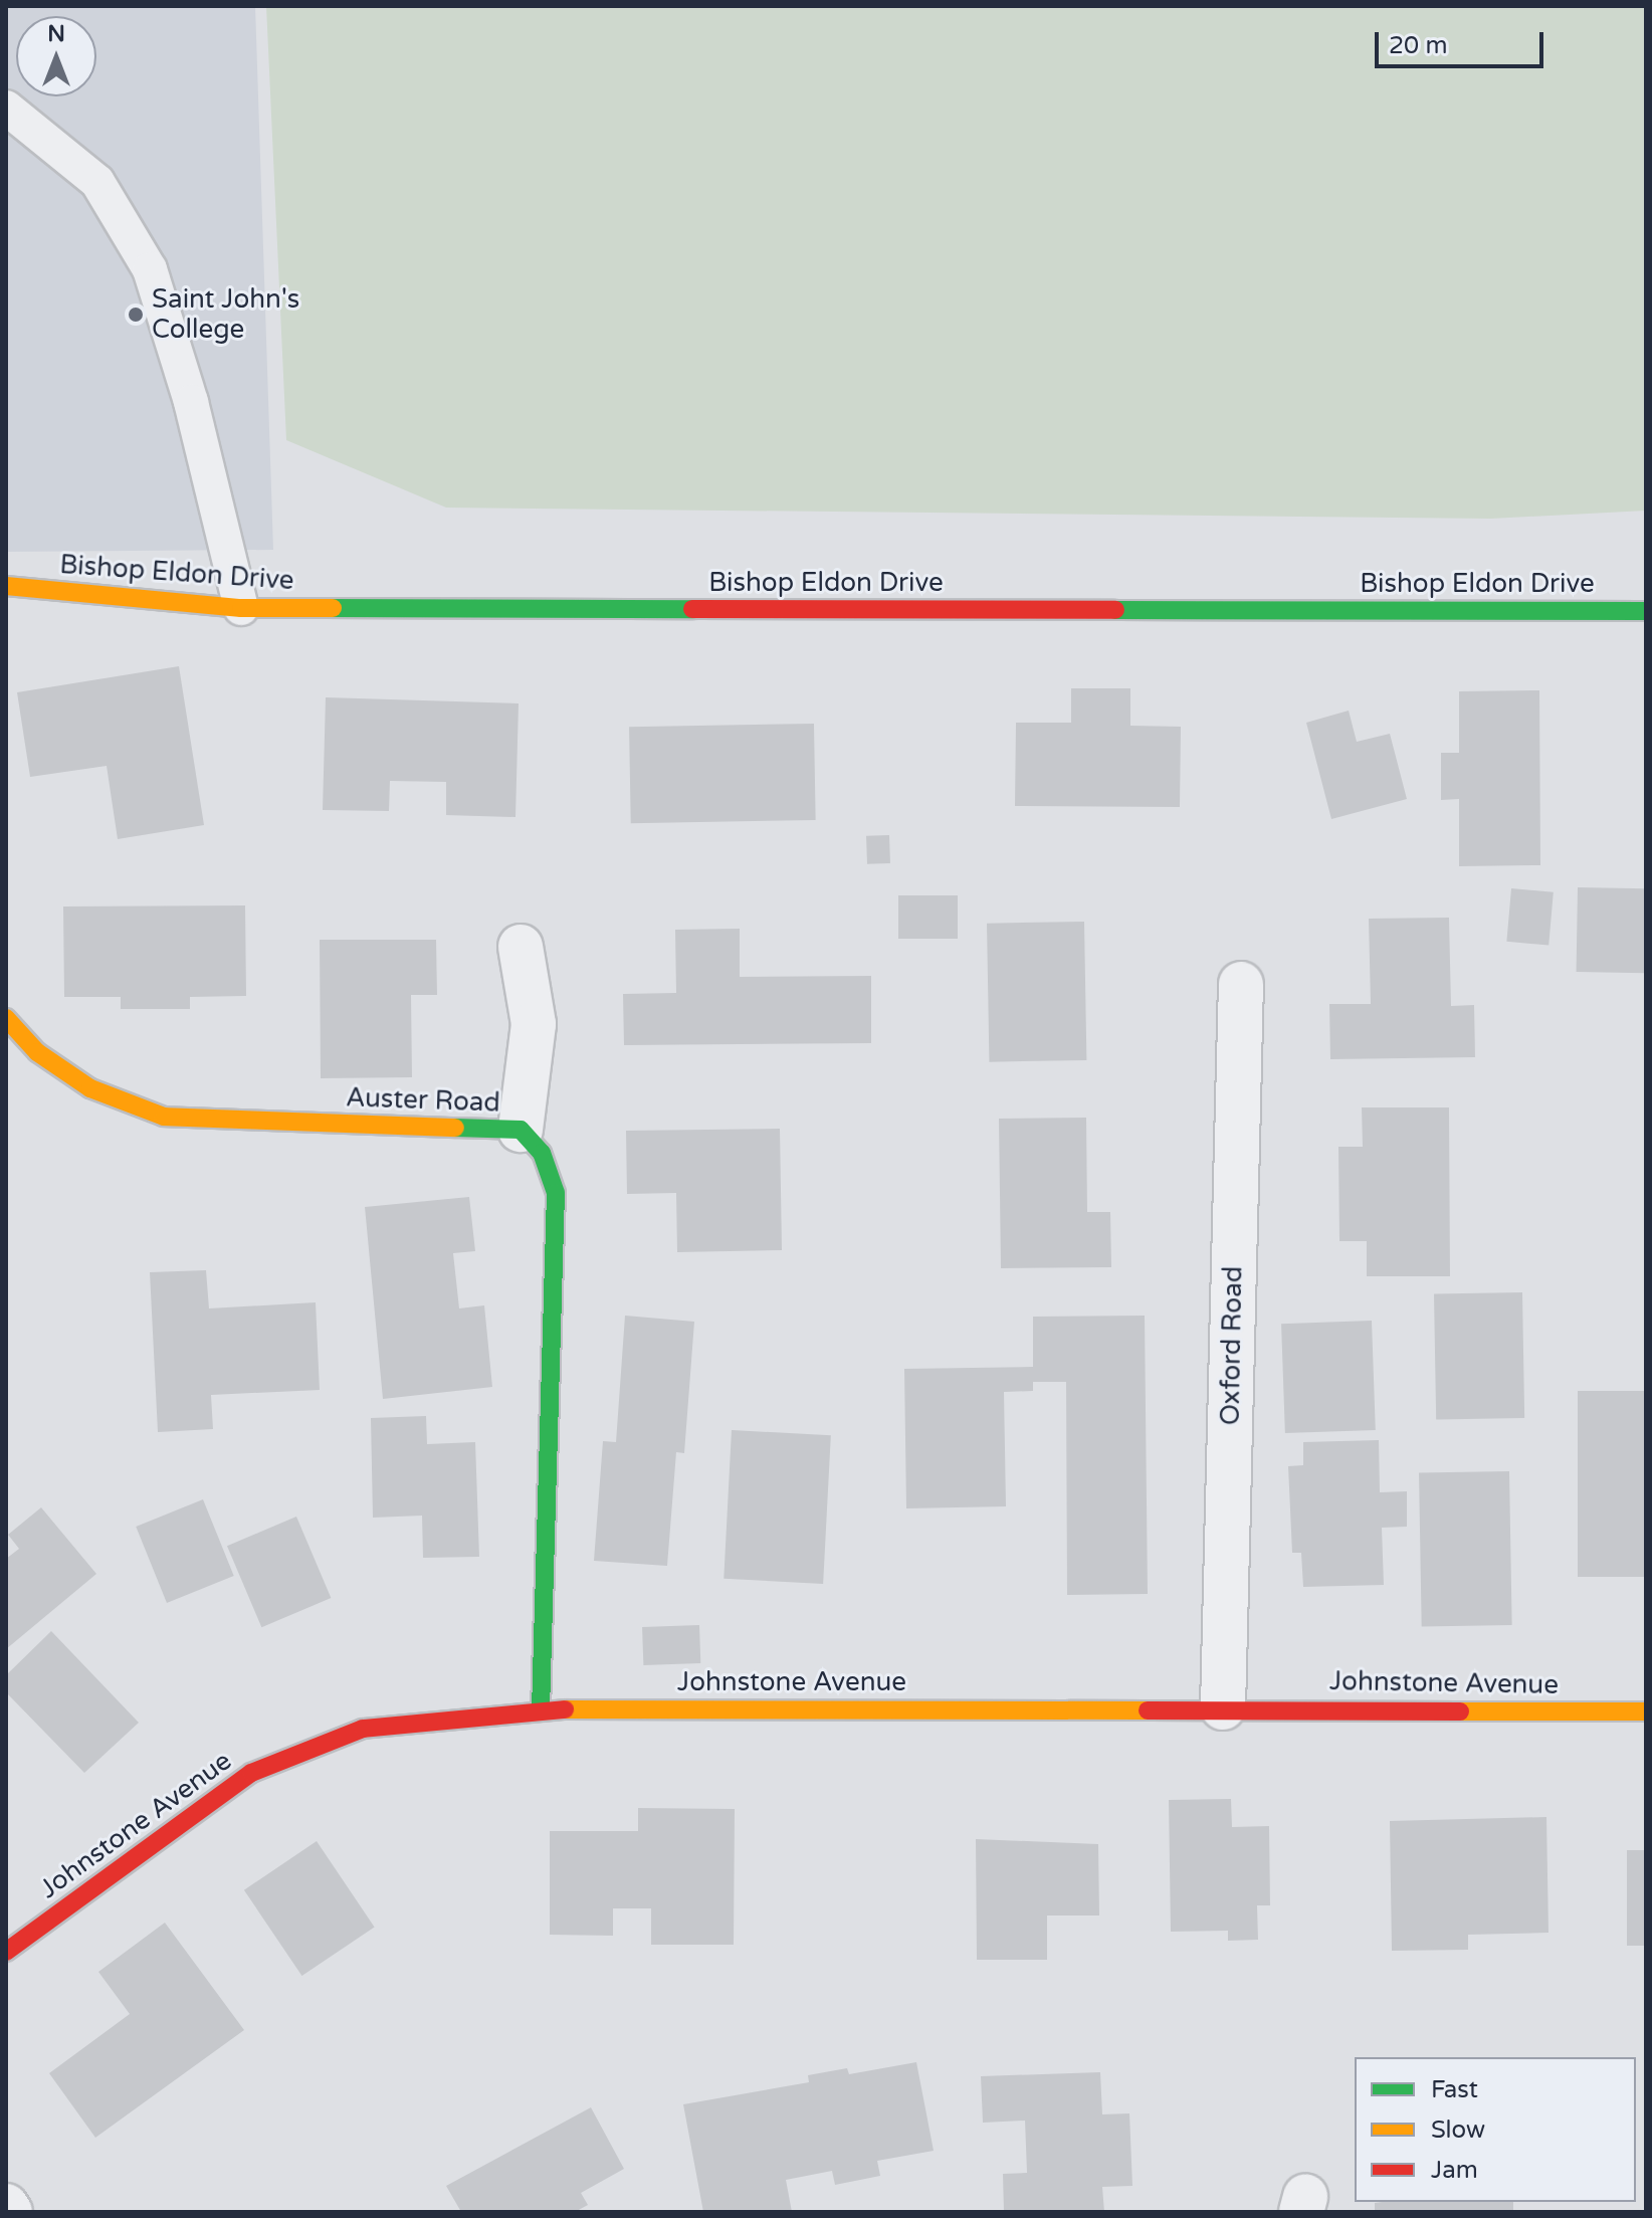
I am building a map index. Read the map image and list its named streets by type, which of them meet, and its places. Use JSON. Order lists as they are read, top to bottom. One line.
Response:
{"streets":{"street":["Bishop Eldon Drive","Auster Road","Oxford Road","Johnstone Avenue"]},"crossings":[["Auster Road","Johnstone Avenue"],["Oxford Road","Johnstone Avenue"]],"places":["Saint John's College"],"legend":["Fast","Slow","Jam"],"scale_bar":"20 m","north":"top"}
